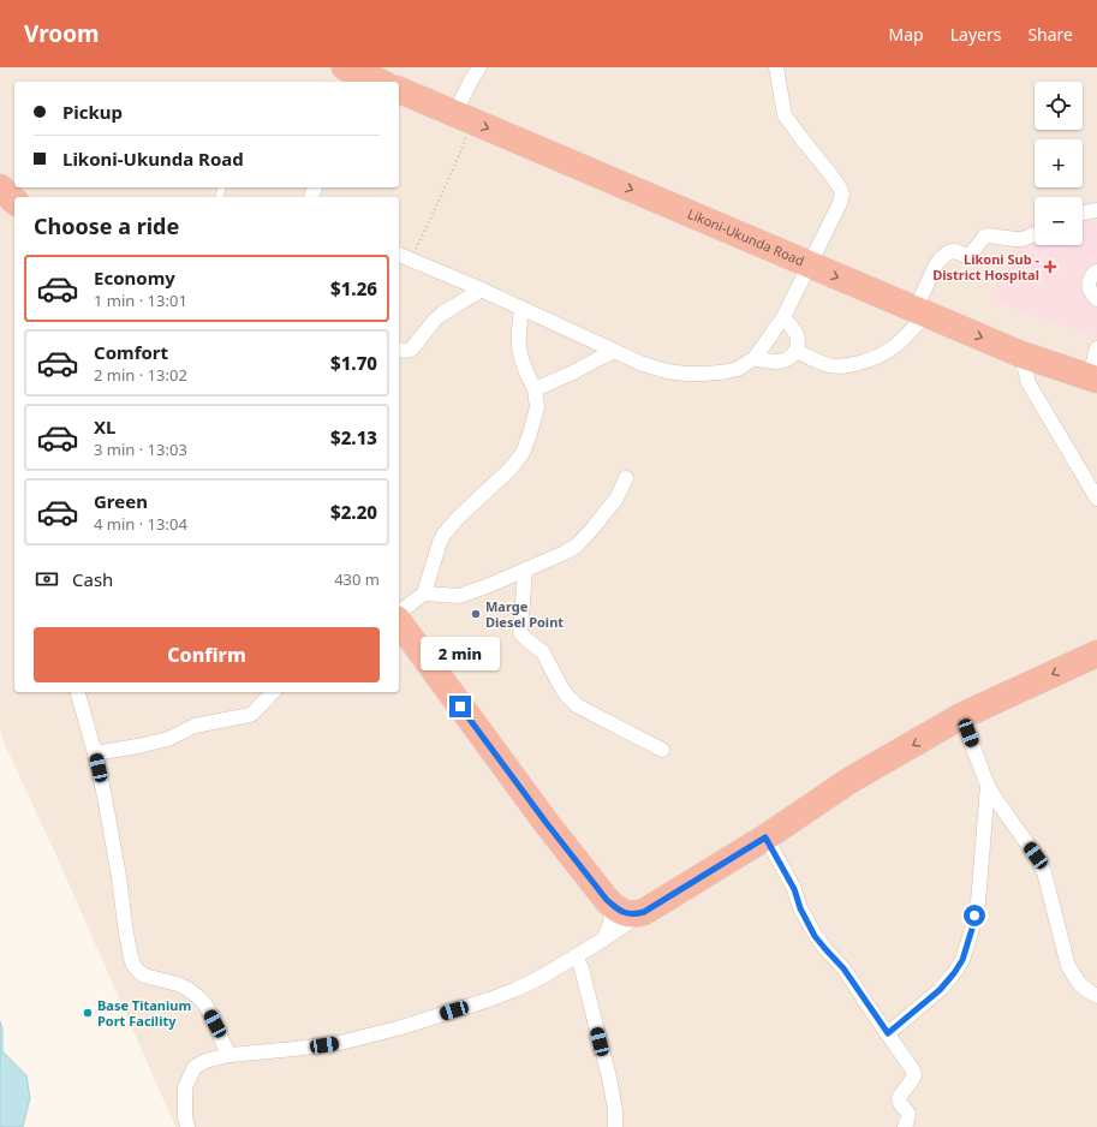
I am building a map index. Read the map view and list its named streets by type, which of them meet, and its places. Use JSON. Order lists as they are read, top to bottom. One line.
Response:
{"streets":{"highway":["Likoni-Ukunda Road"]},"one_way":["Likoni-Ukunda Road"],"places":{"health":["Likoni Sub - District Hospital"],"other":["Marge Diesel Point","Base Titanium Port Facility"]},"page":{"header":"Vroom","nav":["Map","Layers","Share"],"map_buttons":["+","−"],"banner":["Pickup","Likoni-Ukunda Road"],"heading":"Choose a ride","list":[{"name":"Economy","note":"1 min · 13:01","value":"$1.26"},{"name":"Comfort","note":"2 min · 13:02","value":"$1.70"},{"name":"XL","note":"3 min · 13:03","value":"$2.13"},{"name":"Green","note":"4 min · 13:04","value":"$2.20"}],"pay":["Cash","430 m"],"buttons":"Confirm","bubble":"2 min"}}
